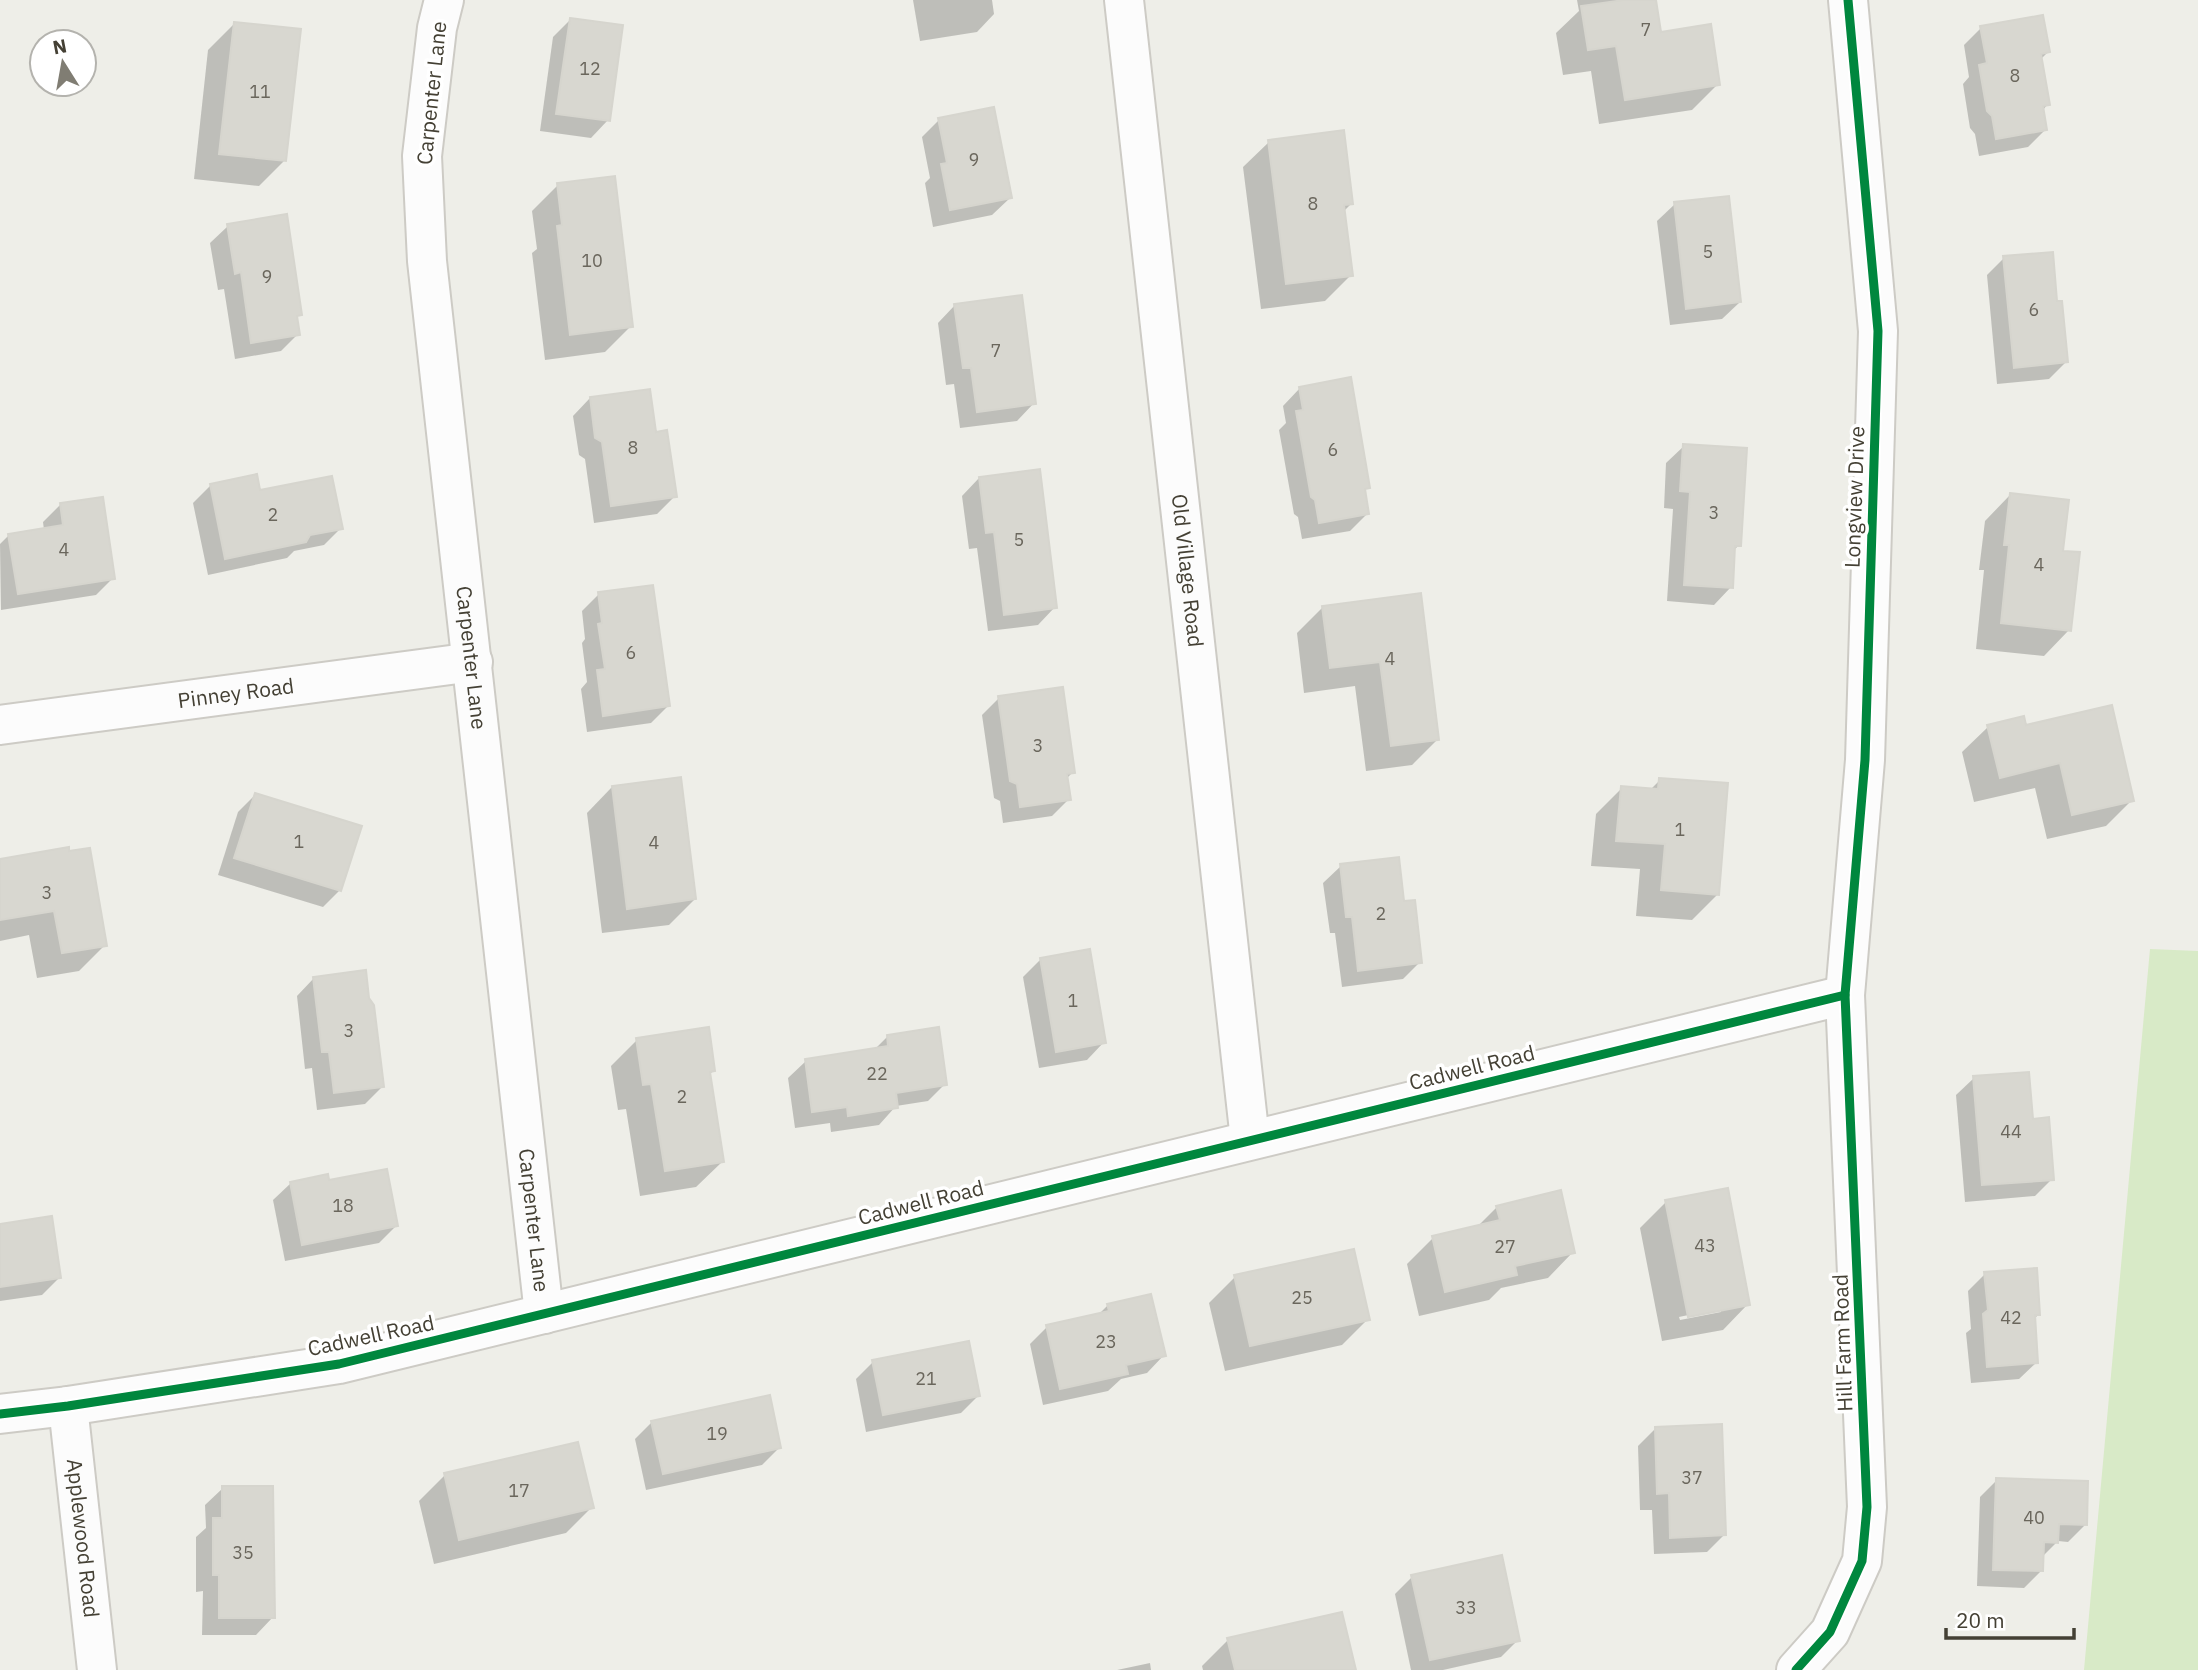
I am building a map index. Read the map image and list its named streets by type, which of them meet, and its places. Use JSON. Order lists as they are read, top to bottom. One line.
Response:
{"streets":{"street":["Carpenter Lane","Longview Drive","Old Village Road","Pinney Road","Cadwell Road","Hill Farm Road","Applewood Road"]},"crossings":[["Carpenter Lane","Pinney Road"],["Carpenter Lane","Cadwell Road"],["Longview Drive","Cadwell Road"],["Longview Drive","Hill Farm Road"],["Old Village Road","Cadwell Road"],["Cadwell Road","Hill Farm Road"],["Cadwell Road","Applewood Road"]],"house_numbers":["7","12","8","11","9","8","5","10","9","6","7","8","6","3","2","5","4","4","6","4","3","1","1","4","3","2","1","3","22","2","44","18","43","27","25","42","23","21","19","37","17","40","35","33"],"scale_bar":"20 m","north":"top"}
